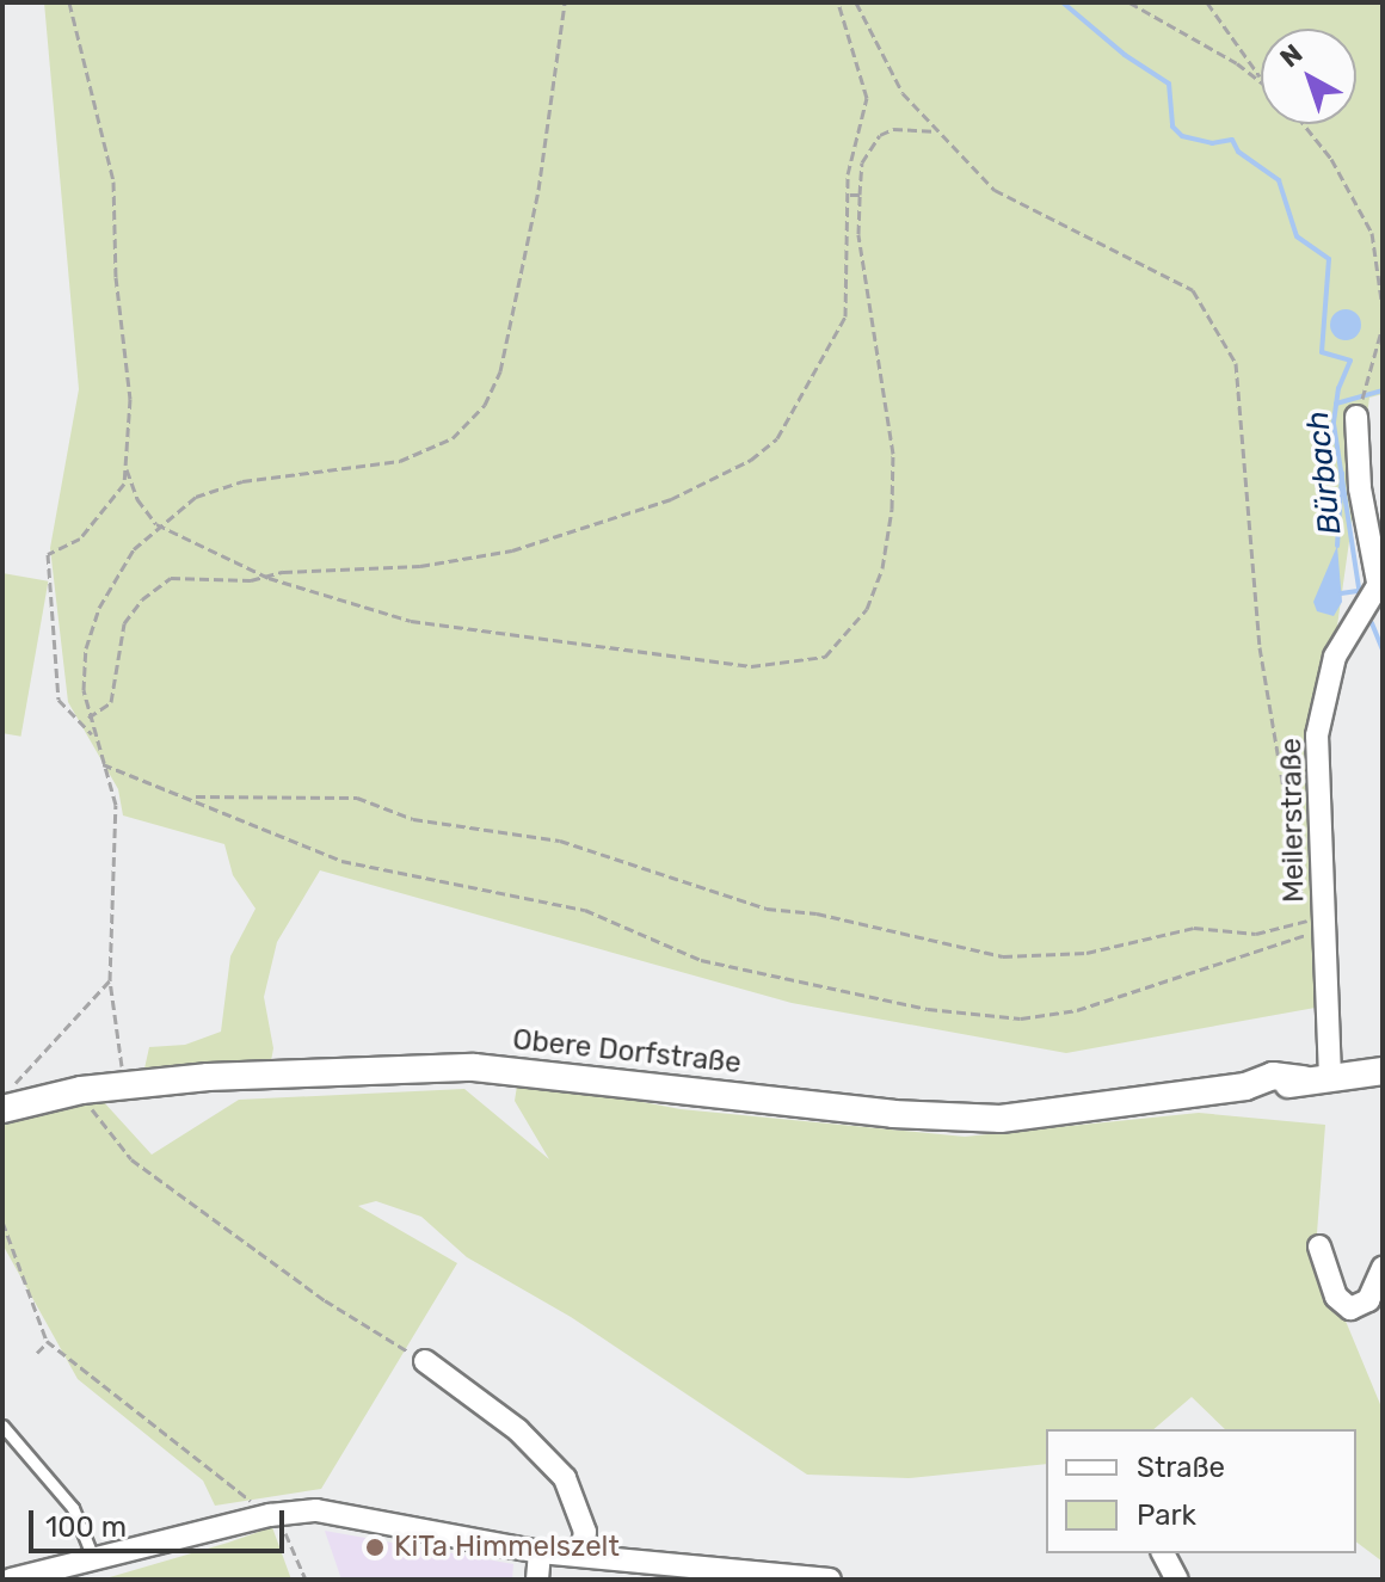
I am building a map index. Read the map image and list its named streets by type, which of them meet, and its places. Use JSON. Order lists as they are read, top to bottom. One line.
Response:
{"streets":{"street":["Meilerstraße","Obere Dorfstraße"]},"crossings":[["Meilerstraße","Obere Dorfstraße"]],"water":["Bürbach"],"places":["KiTa Himmelszelt"],"legend":["Straße","Park"],"scale_bar":"100 m","north":"top left"}
